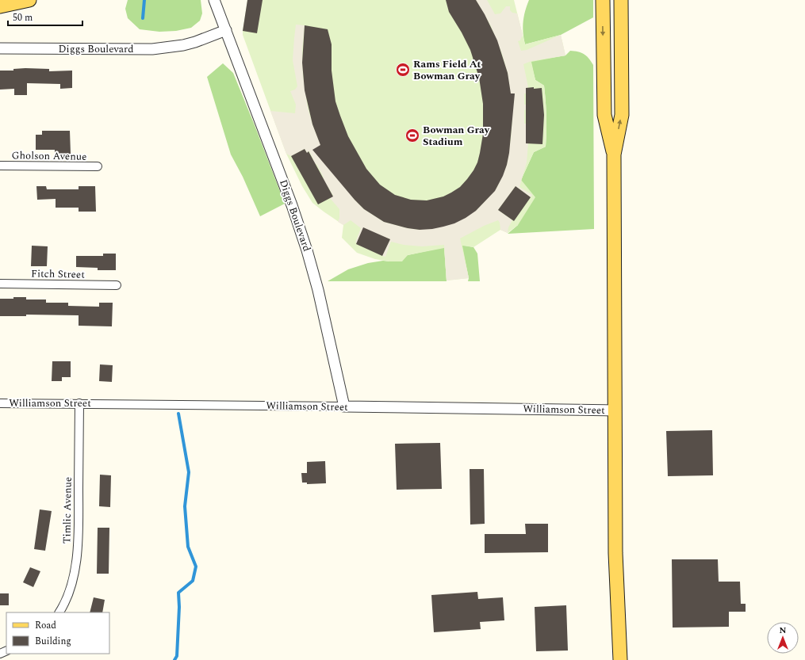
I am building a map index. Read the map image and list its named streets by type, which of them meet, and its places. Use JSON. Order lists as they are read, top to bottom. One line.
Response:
{"streets":{"street":["Diggs Boulevard","Gholson Avenue","Fitch Street","Williamson Street","Timlic Avenue"]},"crossings":[["Diggs Boulevard","Williamson Street"],["Williamson Street","Timlic Avenue"]],"places":{"sports":["Rams Field At Bowman Gray","Bowman Gray Stadium"]},"legend":["Road","Building"],"scale_bar":"50 m","north":"top"}
